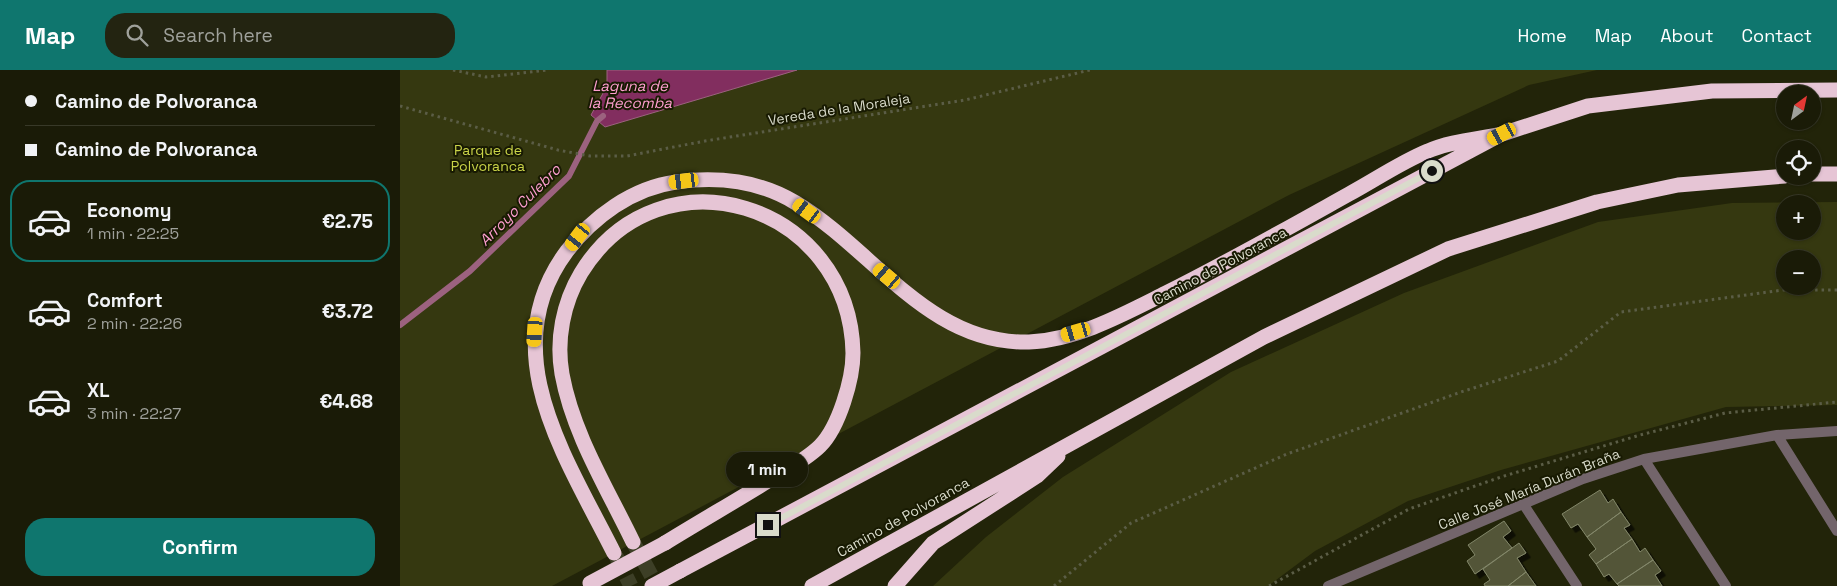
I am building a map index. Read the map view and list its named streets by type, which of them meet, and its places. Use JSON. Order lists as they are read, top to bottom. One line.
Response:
{"streets":{"highway":["Camino de Polvoranca"],"street":["Calle José María Durán Braña"],"path":["Vereda de la Moraleja"]},"water":["Laguna de la Recomba","Arroyo Culebro"],"parks":["Parque de Polvoranca"],"north":"top right","page":{"header":"Map","search":"Search here","nav":["Home","Map","About","Contact"],"banner":["Camino de Polvoranca","Camino de Polvoranca"],"map_buttons":["+","−"],"list":[{"name":"Economy","note":"1 min · 22:25","value":"€2.75"},{"name":"Comfort","note":"2 min · 22:26","value":"€3.72"},{"name":"XL","note":"3 min · 22:27","value":"€4.68"}],"bubble":"1 min","buttons":"Confirm"}}
